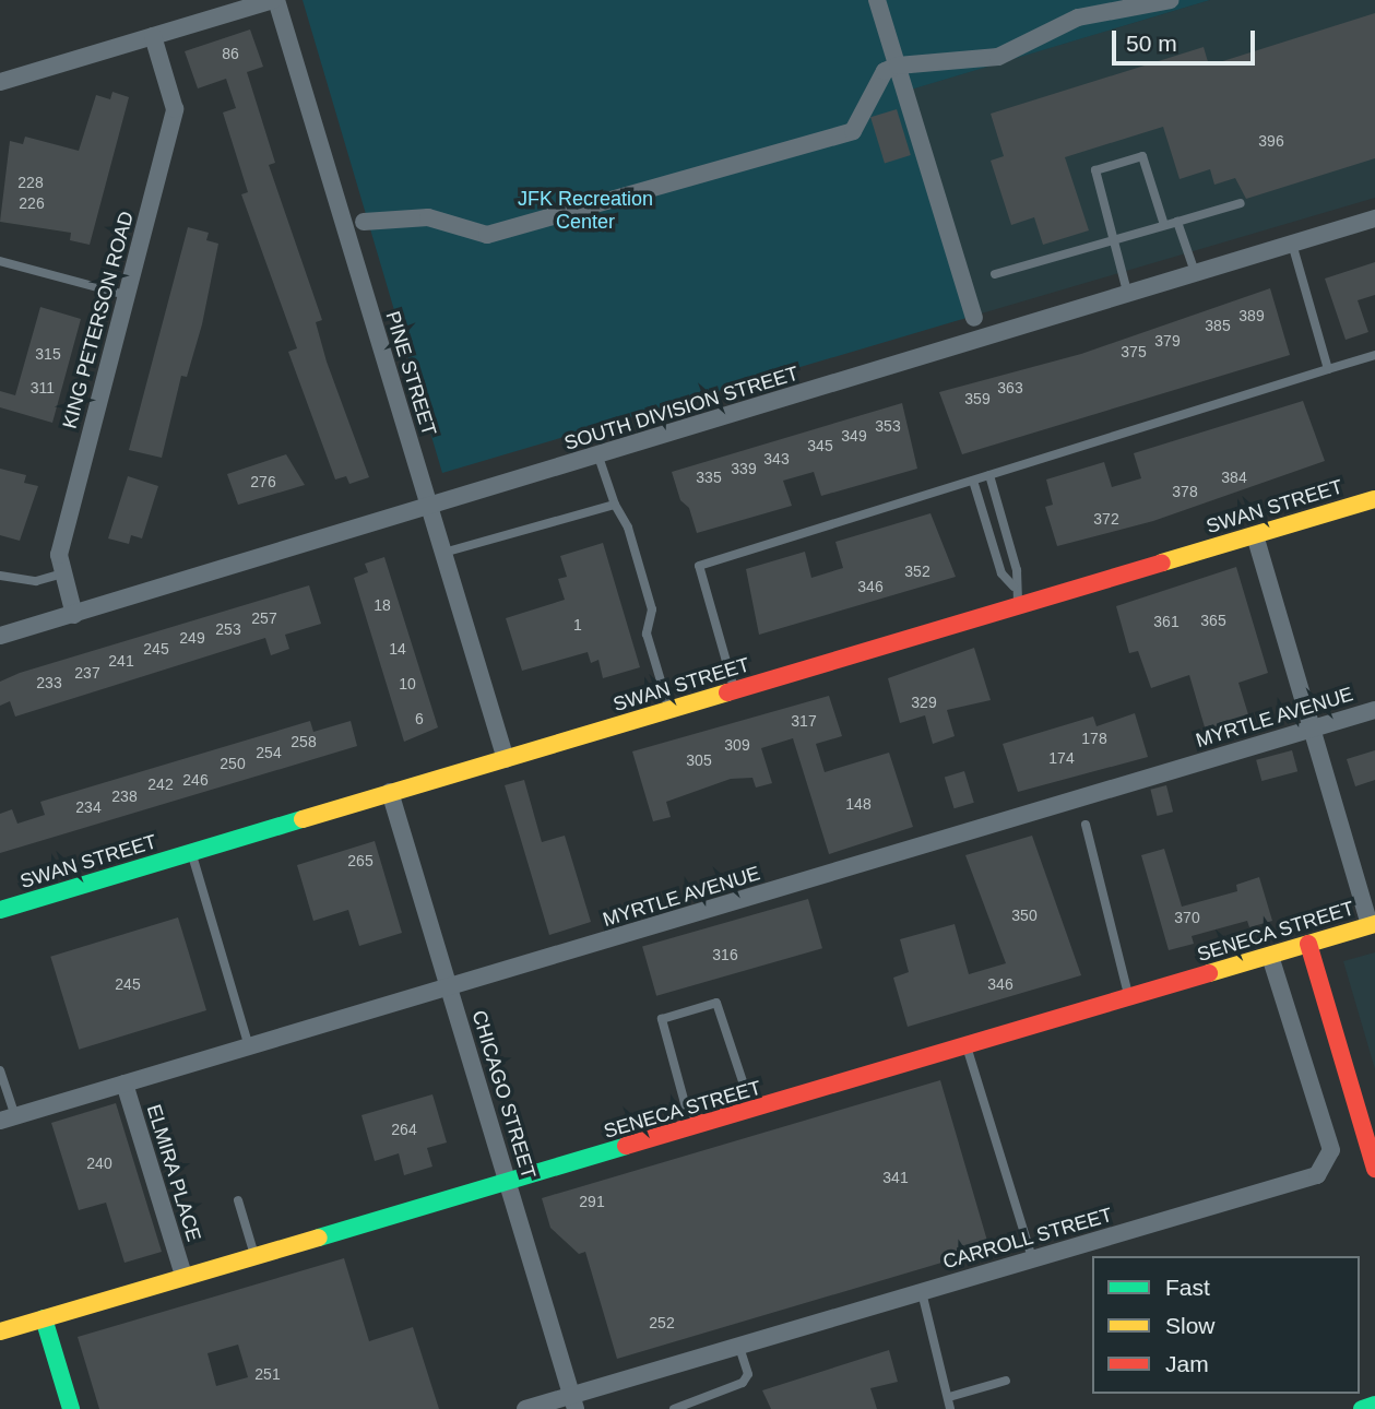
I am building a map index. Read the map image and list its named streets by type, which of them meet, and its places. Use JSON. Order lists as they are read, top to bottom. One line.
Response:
{"streets":{"main road":["SWAN STREET","SENECA STREET"],"street":["KING PETERSON ROAD","PINE STREET","SOUTH DIVISION STREET","MYRTLE AVENUE","CHICAGO STREET","ELMIRA PLACE","CARROLL STREET"]},"crossings":[["KING PETERSON ROAD","SOUTH DIVISION STREET"],["PINE STREET","SOUTH DIVISION STREET"],["PINE STREET","SWAN STREET"],["SWAN STREET","CHICAGO STREET"],["MYRTLE AVENUE","CHICAGO STREET"],["MYRTLE AVENUE","ELMIRA PLACE"],["SENECA STREET","CHICAGO STREET"],["SENECA STREET","ELMIRA PLACE"],["SENECA STREET","CARROLL STREET"],["CHICAGO STREET","CARROLL STREET"]],"parks":["JFK Recreation Center"],"house_numbers":["86","396","228","226","389","385","379","375","315","311","363","359","353","349","345","343","339","335","384","276","378","372","352","346","18","257","365","361","1","253","249","245","14","241","237","233","10","329","6","317","178","258","309","254","174","305","250","246","242","238","148","234","265","350","370","316","245","346","264","240","341","291","252","251"],"legend":["Fast","Slow","Jam"],"scale_bar":"50 m"}
